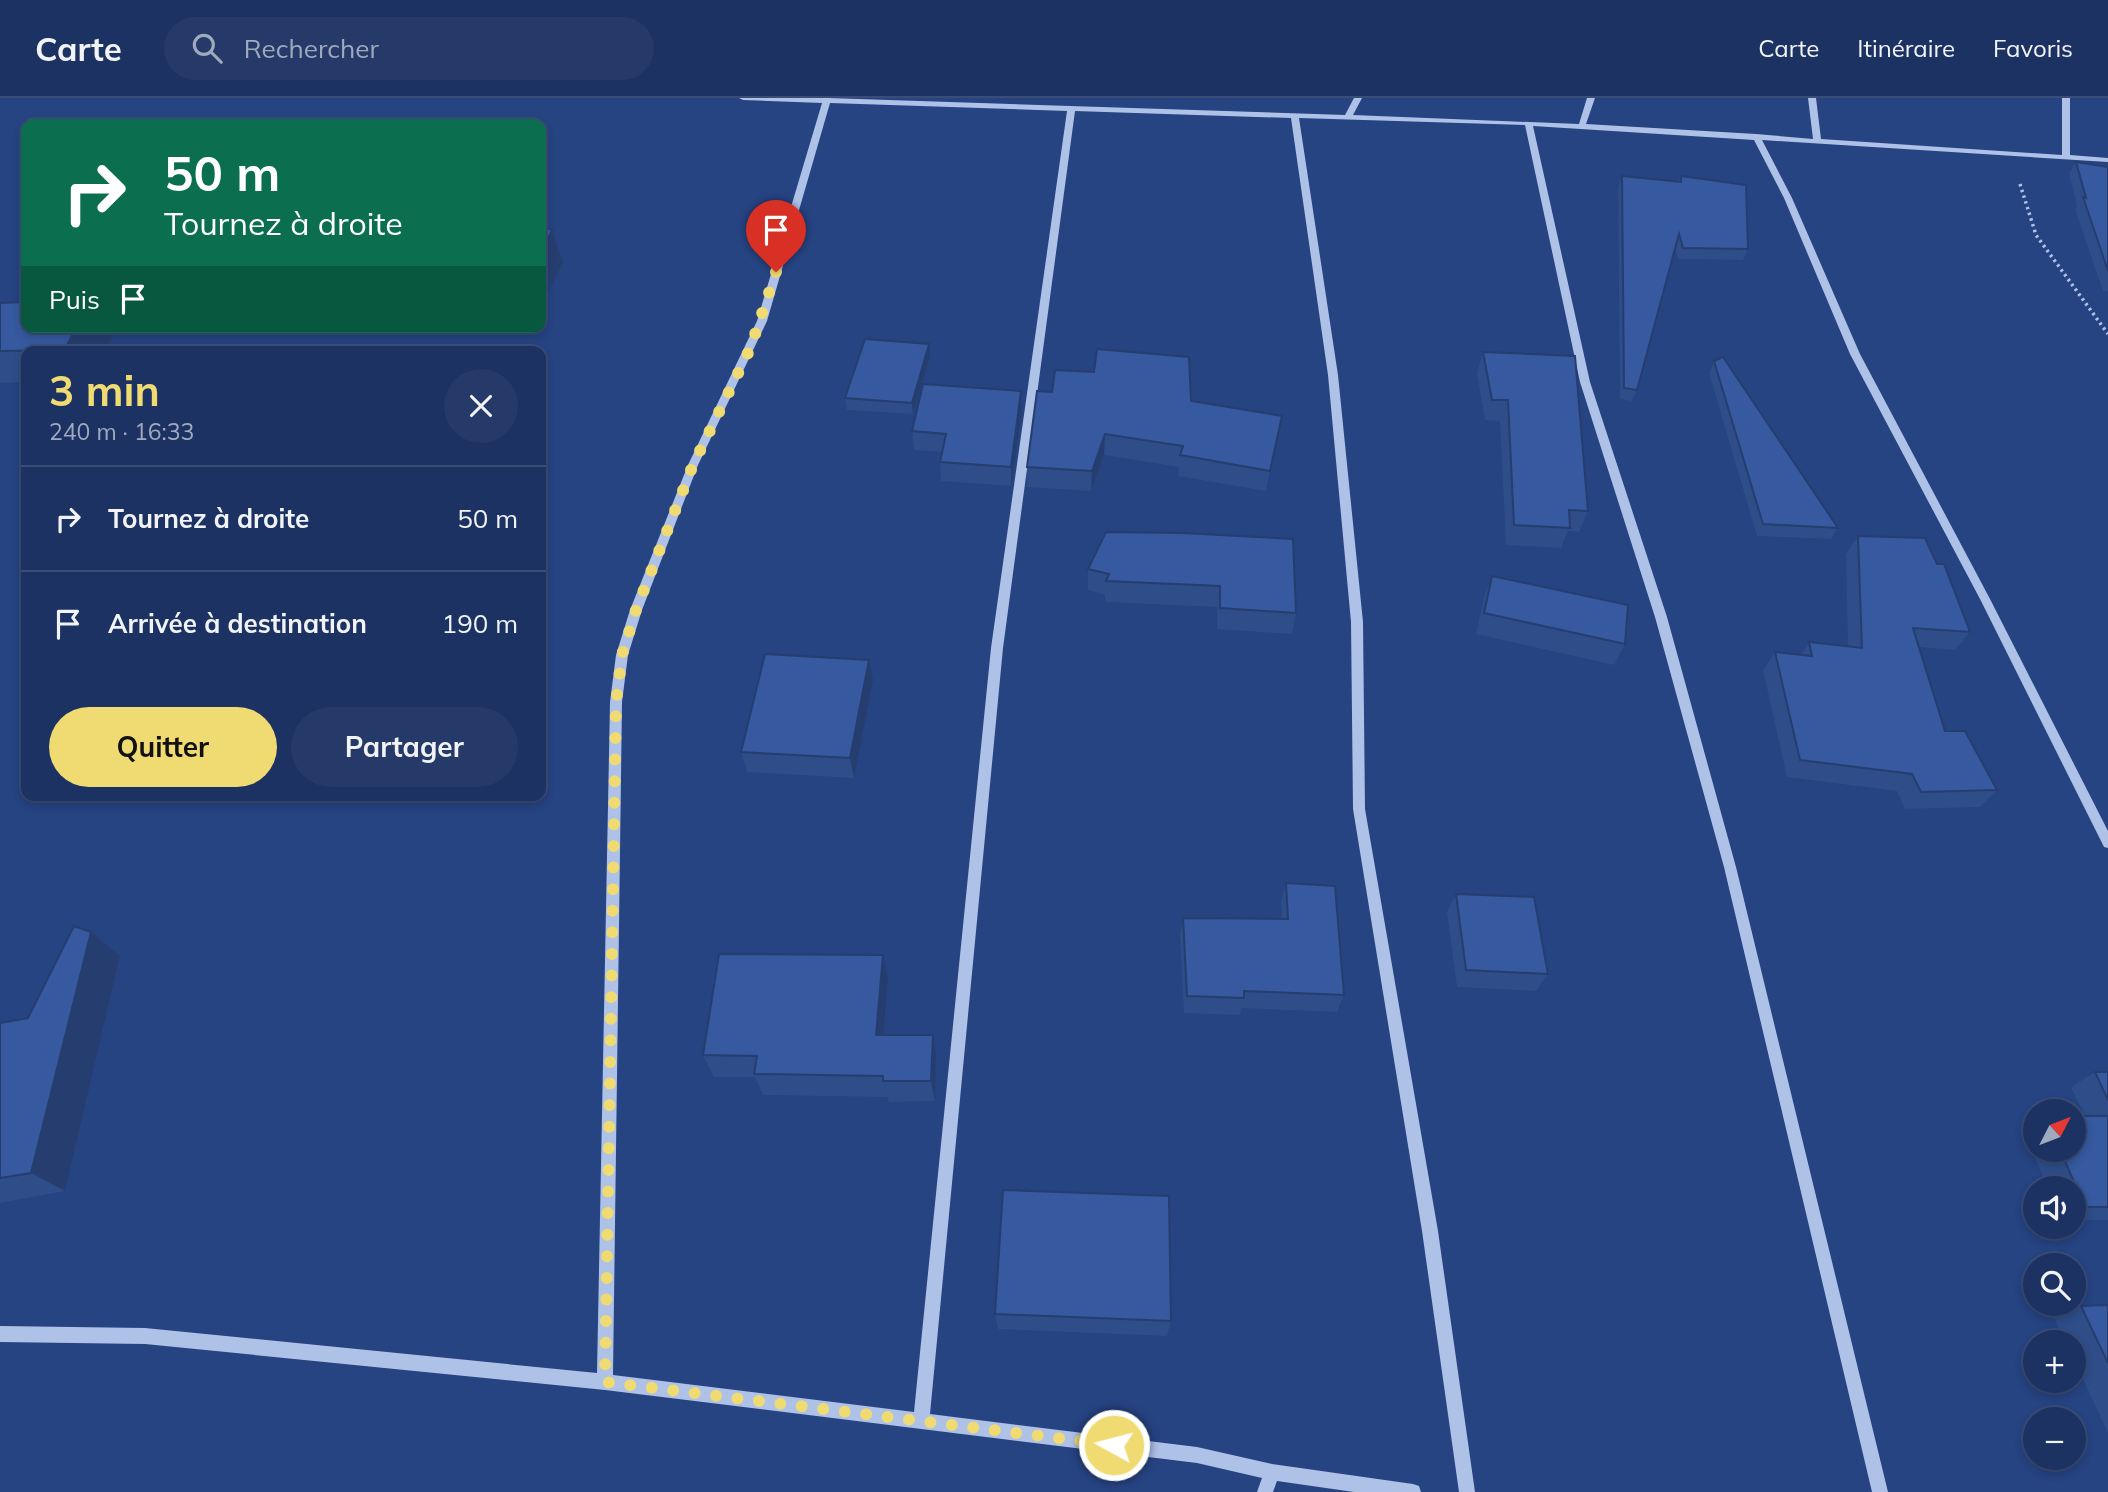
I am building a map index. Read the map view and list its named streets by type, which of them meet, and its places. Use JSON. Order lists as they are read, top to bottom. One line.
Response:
{"north":"top right","page":{"header":"Carte","search":"Rechercher","nav":["Carte","Itinéraire","Favoris"],"turn":["50 m","Tournez à droite"],"then":"Puis","heading":["3 min","240 m · 16:33"],"list":[{"name":"Tournez à droite","value":"50 m"},{"name":"Arrivée à destination","value":"190 m"}],"buttons":["Quitter","Partager"],"map_buttons":["+","−"]}}
